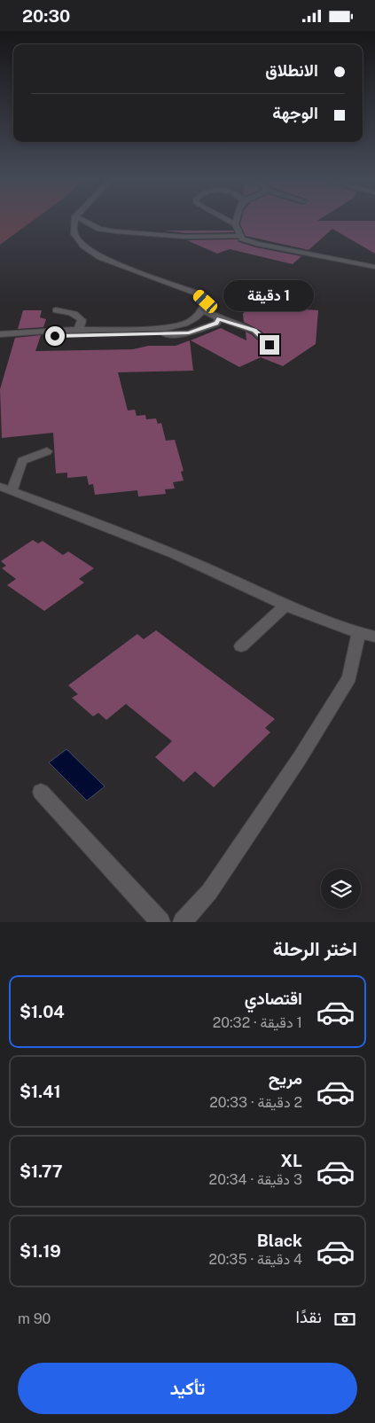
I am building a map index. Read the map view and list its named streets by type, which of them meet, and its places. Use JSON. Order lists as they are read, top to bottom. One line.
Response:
{"page":{"status":"20:30","banner":["الانطلاق","الوجهة"],"bubble":"1 دقيقة","heading":"اختر الرحلة","list":[{"name":"اقتصادي","note":"1 دقيقة · 20:32","value":"$1.04"},{"name":"مريح","note":"2 دقيقة · 20:33","value":"$1.41"},{"name":"XL","note":"3 دقيقة · 20:34","value":"$1.77"},{"name":"Black","note":"4 دقيقة · 20:35","value":"$1.19"}],"pay":["نقدًا","90 m"],"buttons":"تأكيد"}}
